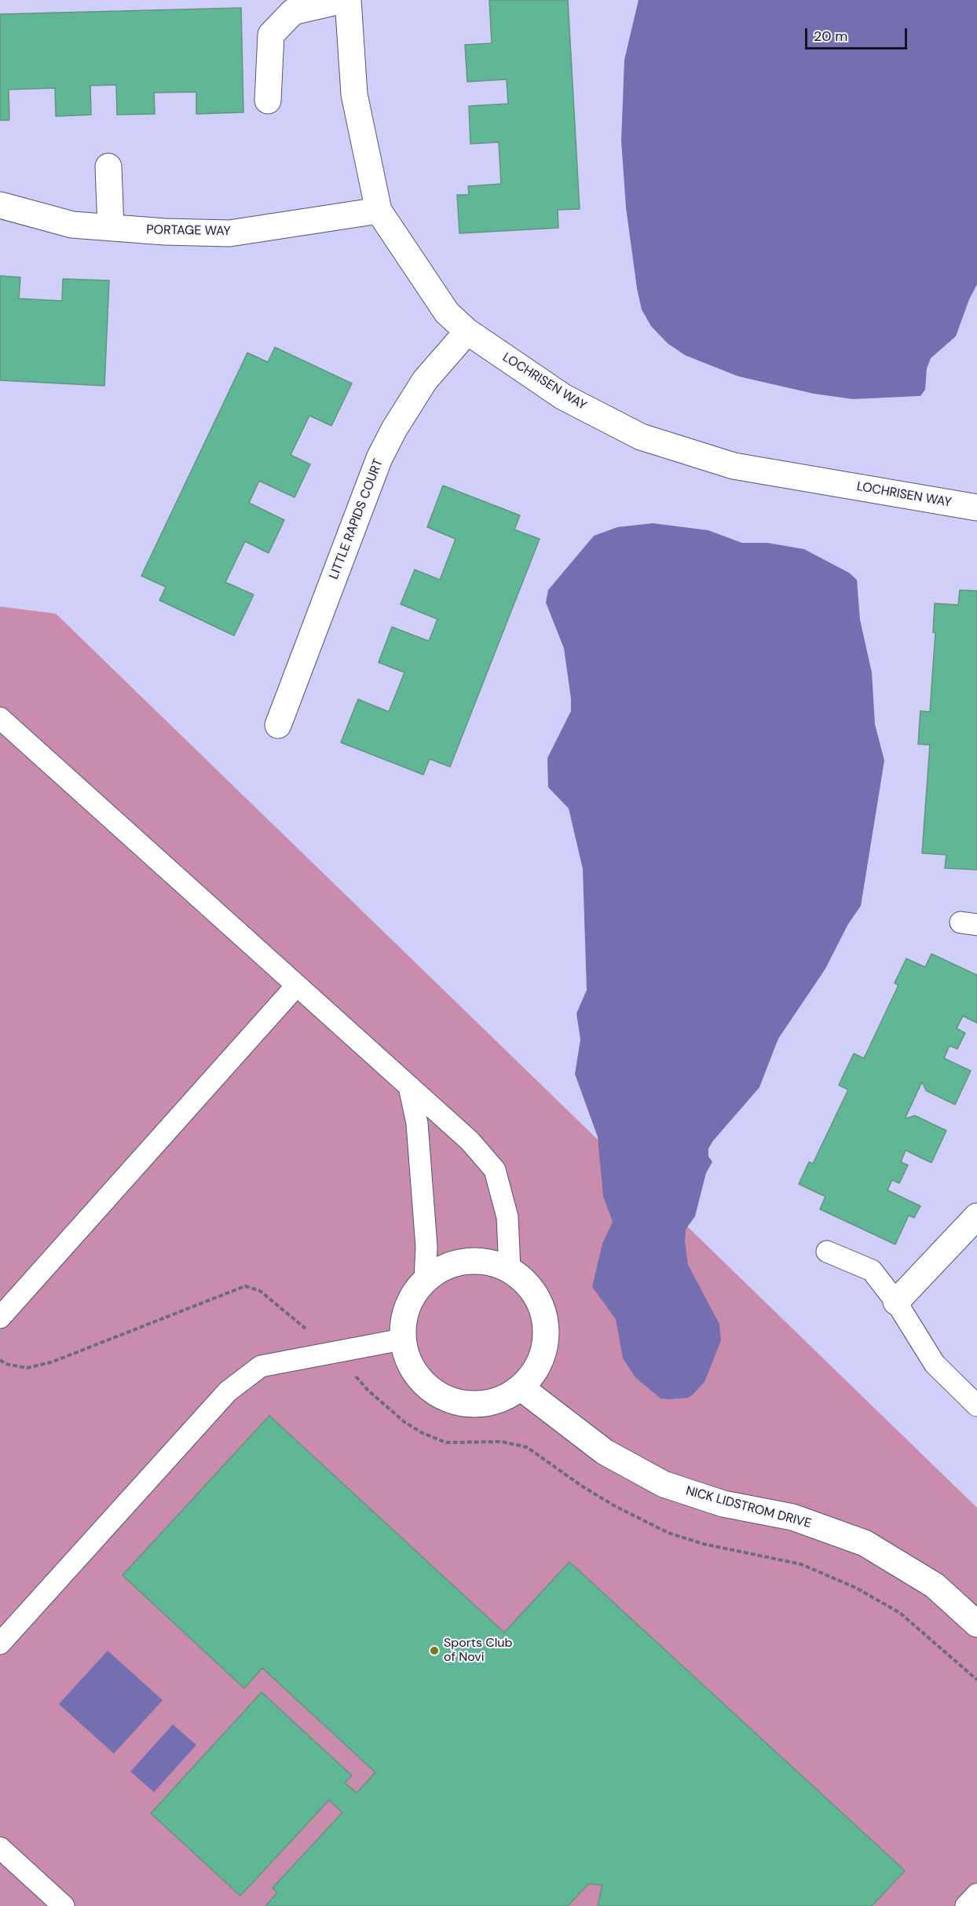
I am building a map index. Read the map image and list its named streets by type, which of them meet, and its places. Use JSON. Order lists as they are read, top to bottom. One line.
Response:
{"streets":{"street":["PORTAGE WAY","LOCHRISEN WAY","LITTLE RAPIDS COURT","NICK LIDSTROM DRIVE"]},"crossings":[["PORTAGE WAY","LOCHRISEN WAY"],["LOCHRISEN WAY","LITTLE RAPIDS COURT"]],"places":["Sports Club of Novi"],"scale_bar":"20 m"}
